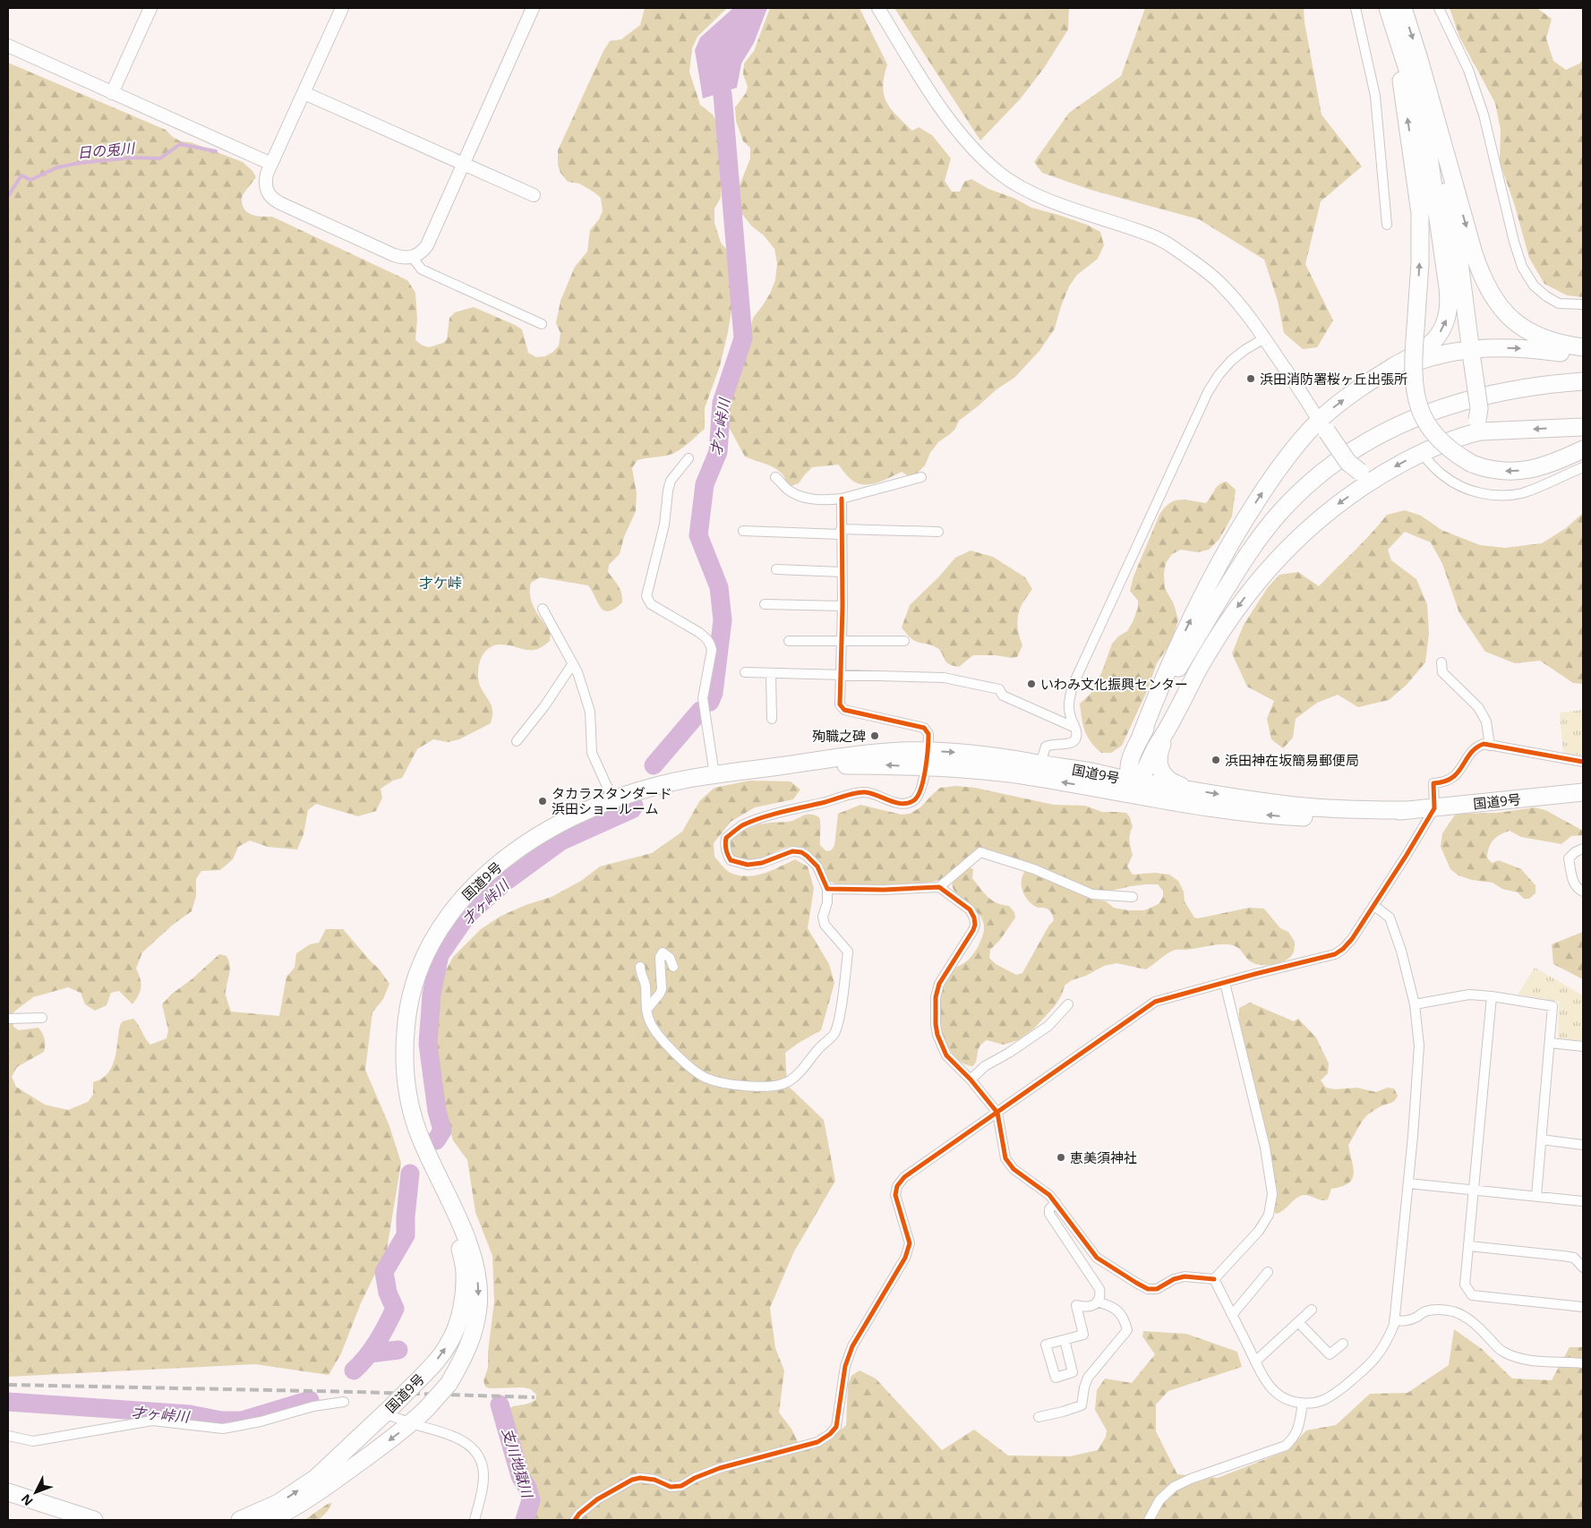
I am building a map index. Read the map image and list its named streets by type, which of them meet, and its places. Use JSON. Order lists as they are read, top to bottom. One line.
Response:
{"streets":{"highway":["国道9号"]},"districts":["才ケ峠"],"water":["日の兎川","才ヶ峠川","支川地獄川"],"places":["浜田消防署桜ヶ丘出張所","いわみ文化振興センター","殉職之碑","浜田神在坂簡易郵便局","タカラスタンダード 浜田ショールーム","恵美須神社"],"north":"bottom left"}
